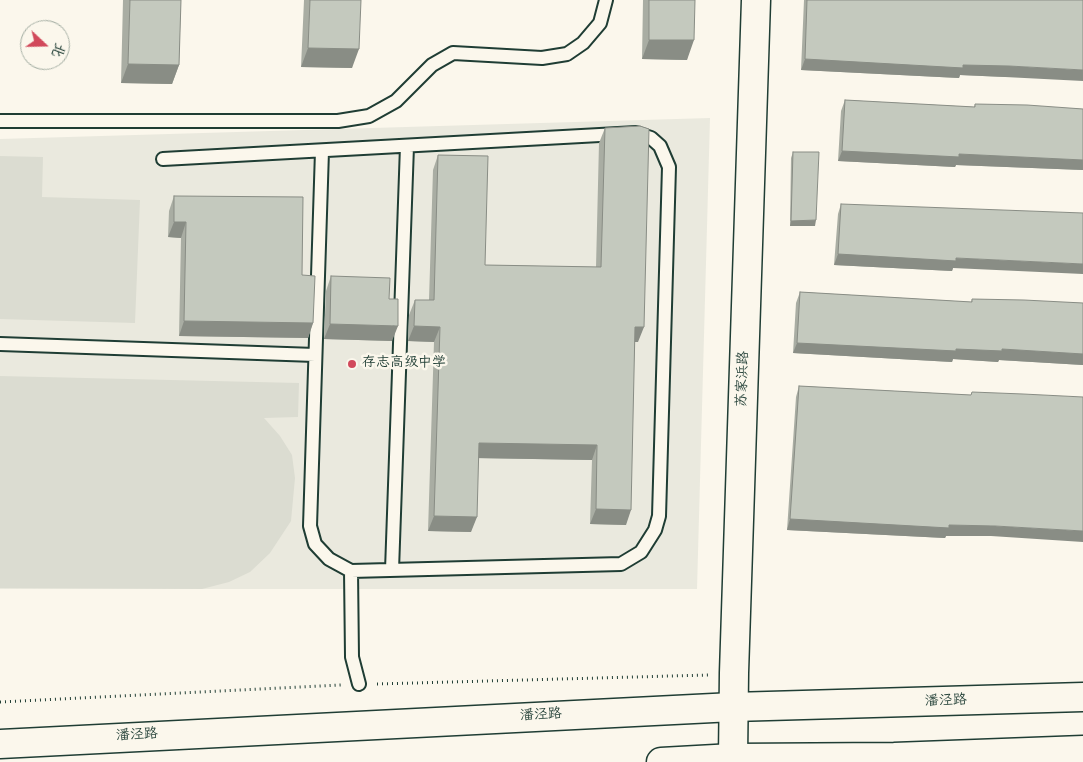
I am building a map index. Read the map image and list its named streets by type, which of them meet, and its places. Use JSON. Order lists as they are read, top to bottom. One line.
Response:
{"streets":{"main road":["苏家浜路","潘泾路"]},"crossings":[["苏家浜路","潘泾路"]],"places":["存志高级中学"],"north":"right"}
